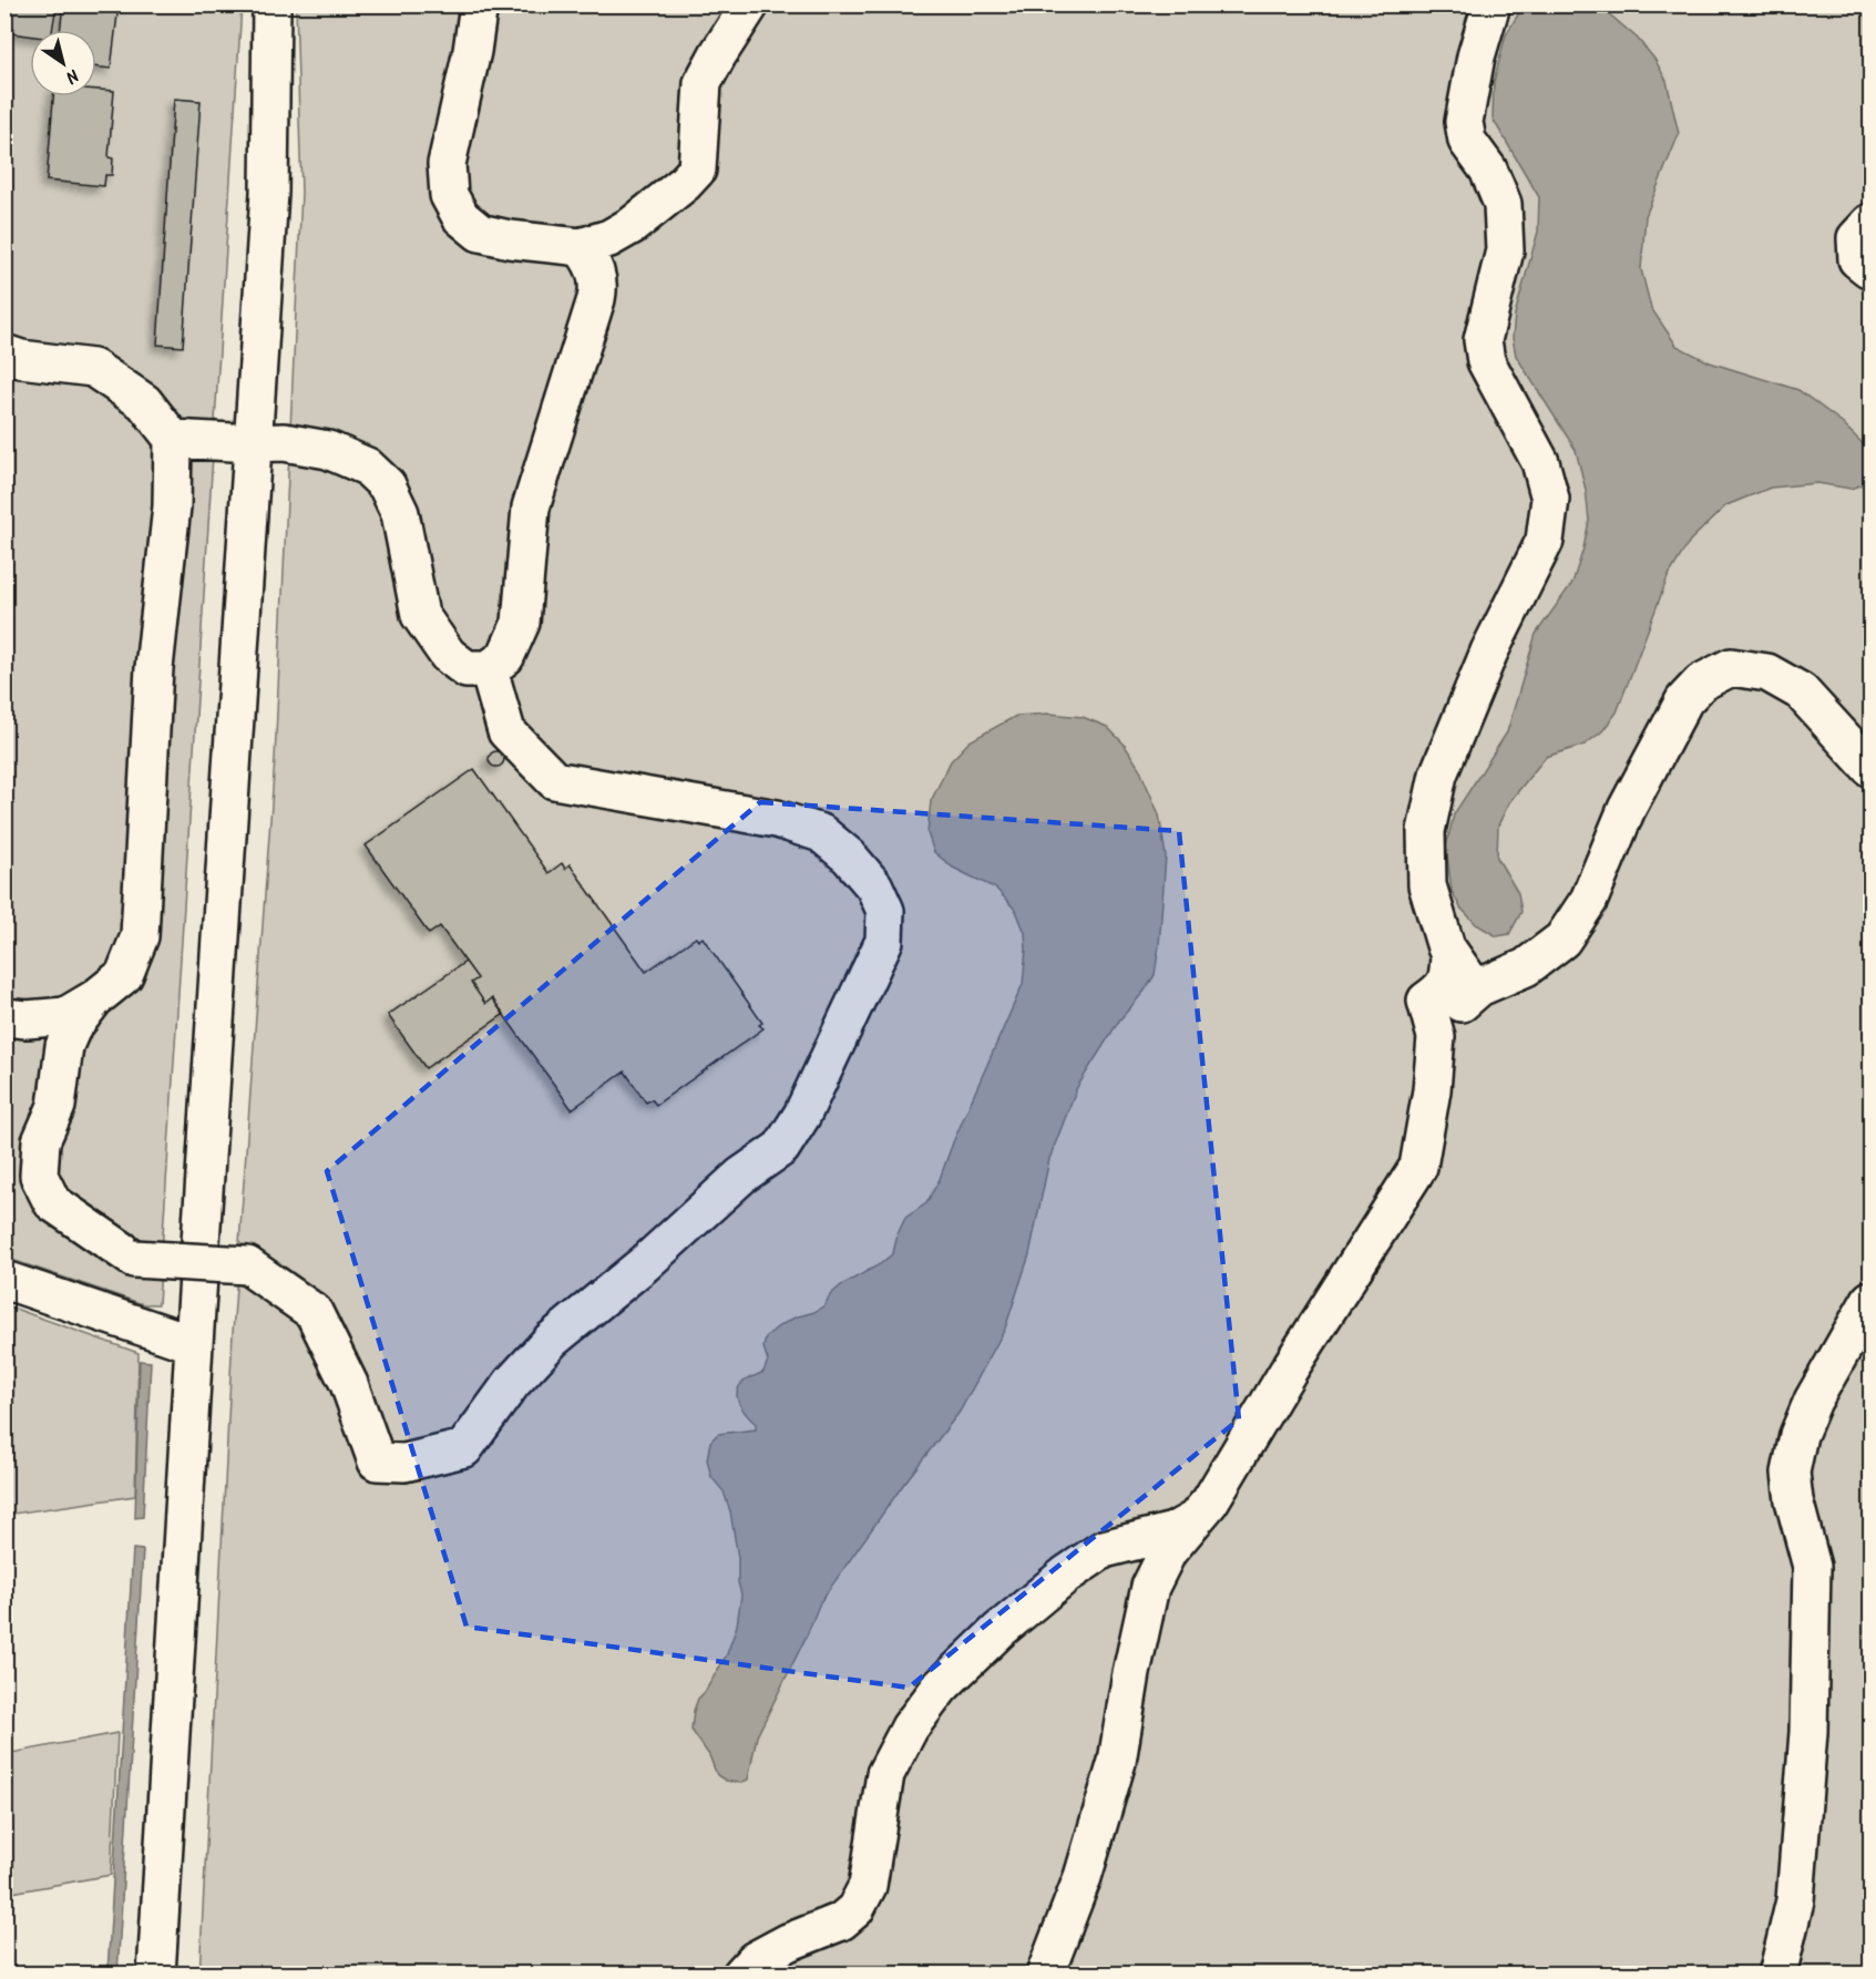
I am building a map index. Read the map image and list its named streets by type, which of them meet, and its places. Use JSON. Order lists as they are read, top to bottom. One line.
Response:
{"north":"bottom right"}
